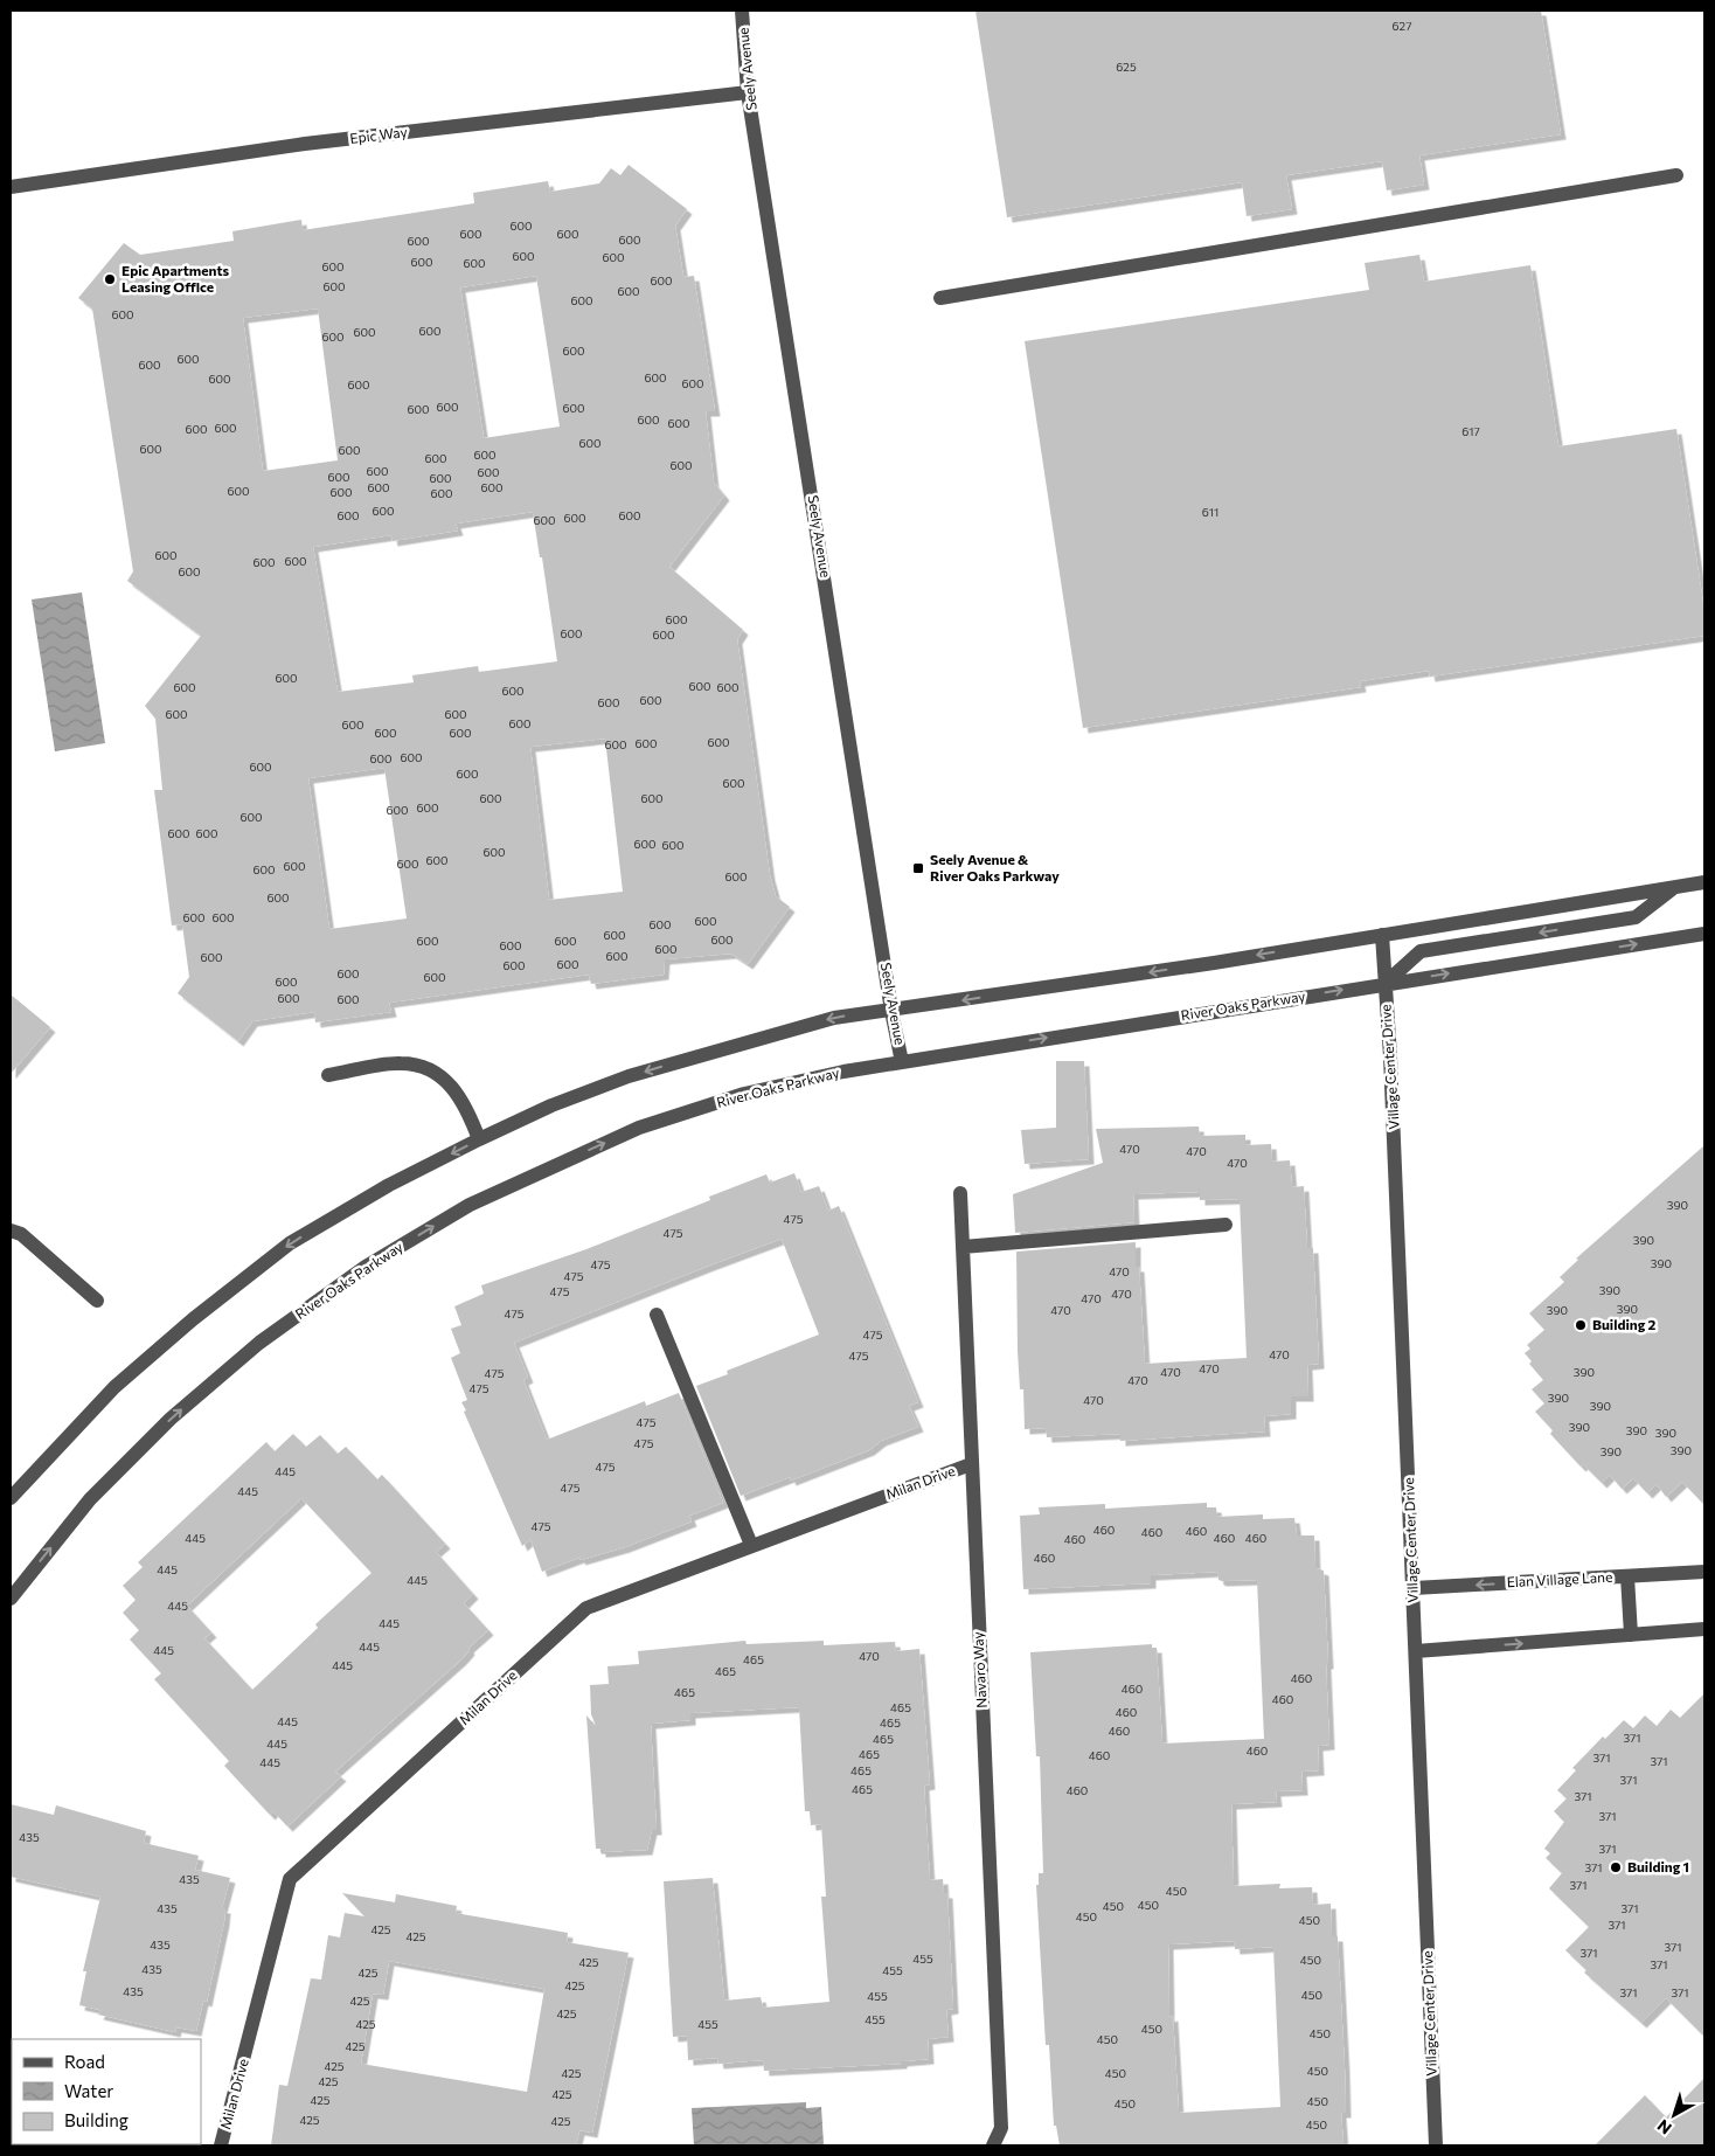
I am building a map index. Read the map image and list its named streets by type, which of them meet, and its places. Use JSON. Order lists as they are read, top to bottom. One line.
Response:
{"streets":{"street":["Seely Avenue","Epic Way","River Oaks Parkway","Village Center Drive","Milan Drive","Elan Village Lane","Navaro Way"]},"crossings":[["Seely Avenue","Epic Way"],["Seely Avenue","River Oaks Parkway"],["River Oaks Parkway","Village Center Drive"],["Village Center Drive","Elan Village Lane"],["Milan Drive","Navaro Way"]],"places":{"other":["Epic Apartments Leasing Office","Building 2","Building 1"],"transit":["Seely Avenue & River Oaks Parkway"]},"house_numbers":["627","625","600","600","600","600","600","600","600","600","600","600","600","600","600","600","600","600","600","600","600","600","600","600","600","600","600","600","600","600","600","600","600","600","617","600","600","600","600","600","600","600","600","600","600","600","600","600","600","600","600","611","600","600","600","600","600","600","600","600","600","600","600","600","600","600","600","600","600","600","600","600","600","600","600","600","600","600","600","600","600","600","600","600","600","600","600","600","600","600","600","600","600","600","600","600","600","600","600","600","600","600","600","600","600","600","600","600","600","600","600","600","600","600","600","600","600","600","600","470","470","470","390","475","475","390","390","475","470","475","390","475","470","470","390","470","390","475","475","470","475","470","470","390","475","470","475","390","470","390","475","390","390","390","475","390","390","475","445","475","445","475","460","460","460","445","460","460","460","460","445","445","445","445","445","445","470","465","445","465","460","460","465","460","465","460","445","465","460","371","465","445","460","465","460","371","371","445","465","371","465","460","371","371","435","371","371","435","371","450","450","450","435","371","450","450","371","425","425","435","371","371","455","450","425","371","435","455","425","425","435","371","371","450","455","425","425","455","425","455","450","450","450","425","425","450","425","450","425","425","425","450","450","425","425","450"],"legend":["Road","Water","Building"],"north":"bottom left"}
